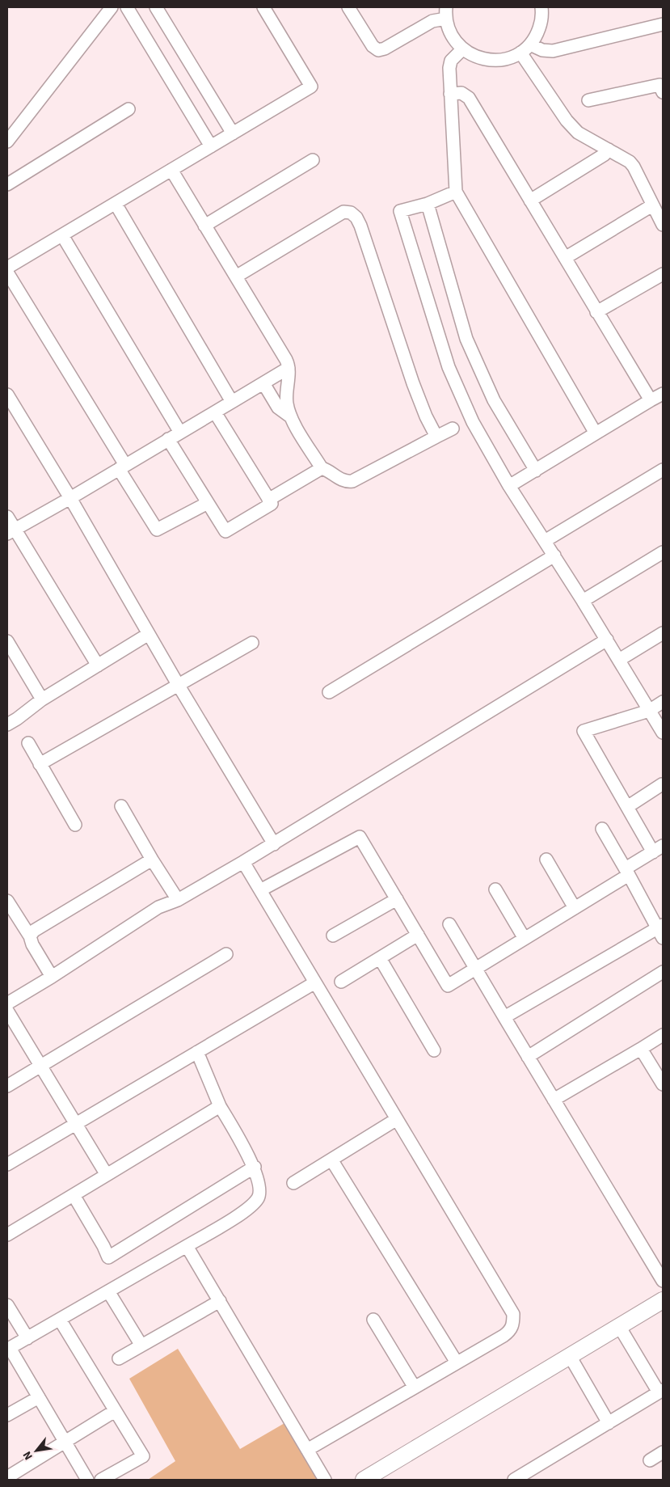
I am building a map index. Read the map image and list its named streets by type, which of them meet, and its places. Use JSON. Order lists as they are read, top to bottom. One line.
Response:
{"north":"bottom left"}
